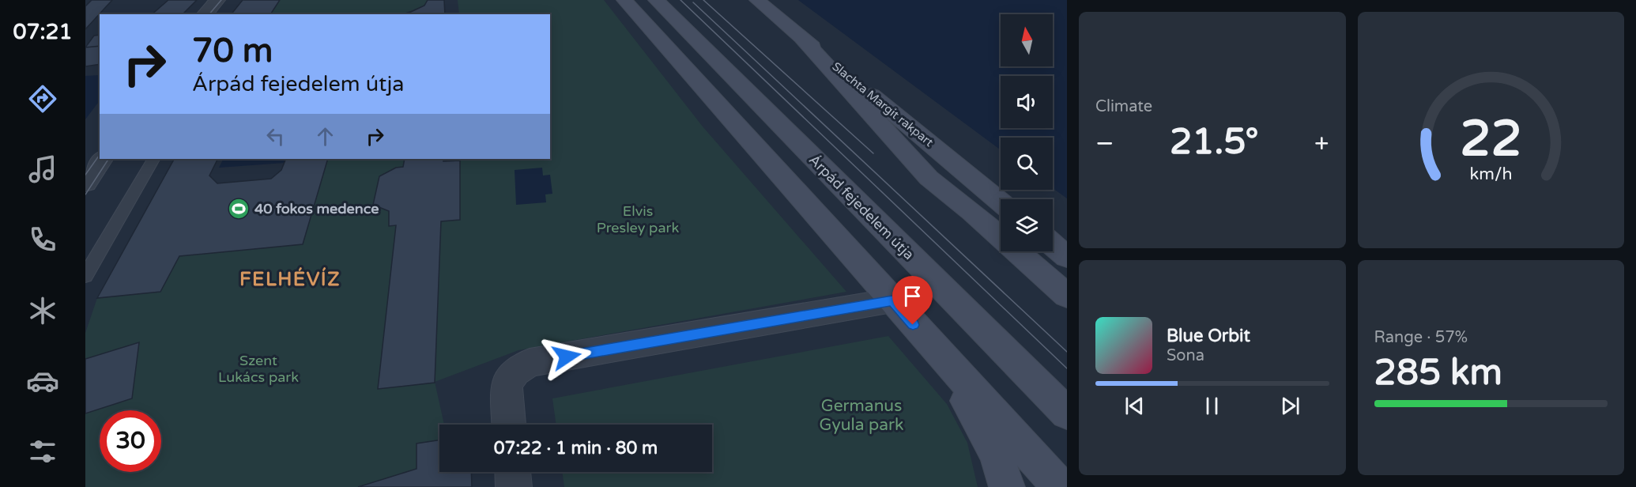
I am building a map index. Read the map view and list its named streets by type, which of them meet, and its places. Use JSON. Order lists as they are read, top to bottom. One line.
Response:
{"streets":{"main road":["Slachta Margit rakpart","Árpád fejedelem útja"]},"districts":["FELHÉVÍZ"],"parks":["Elvis Presley park","Szent Lukács park","Germanus Gyula park"],"places":{"sports":["40 fokos medence"]},"north":"top","page":{"tabs":"07:21","tile":["Climate",["Range · 57%","285 km"]],"turn":["70 m","Árpád fejedelem útja"],"heat":["−","21.5°","+"],"song":["Blue Orbit","Sona"],"limit":"30","trip":"07:22 · 1 min · 80 m","gauge":["22","km/h"]}}
